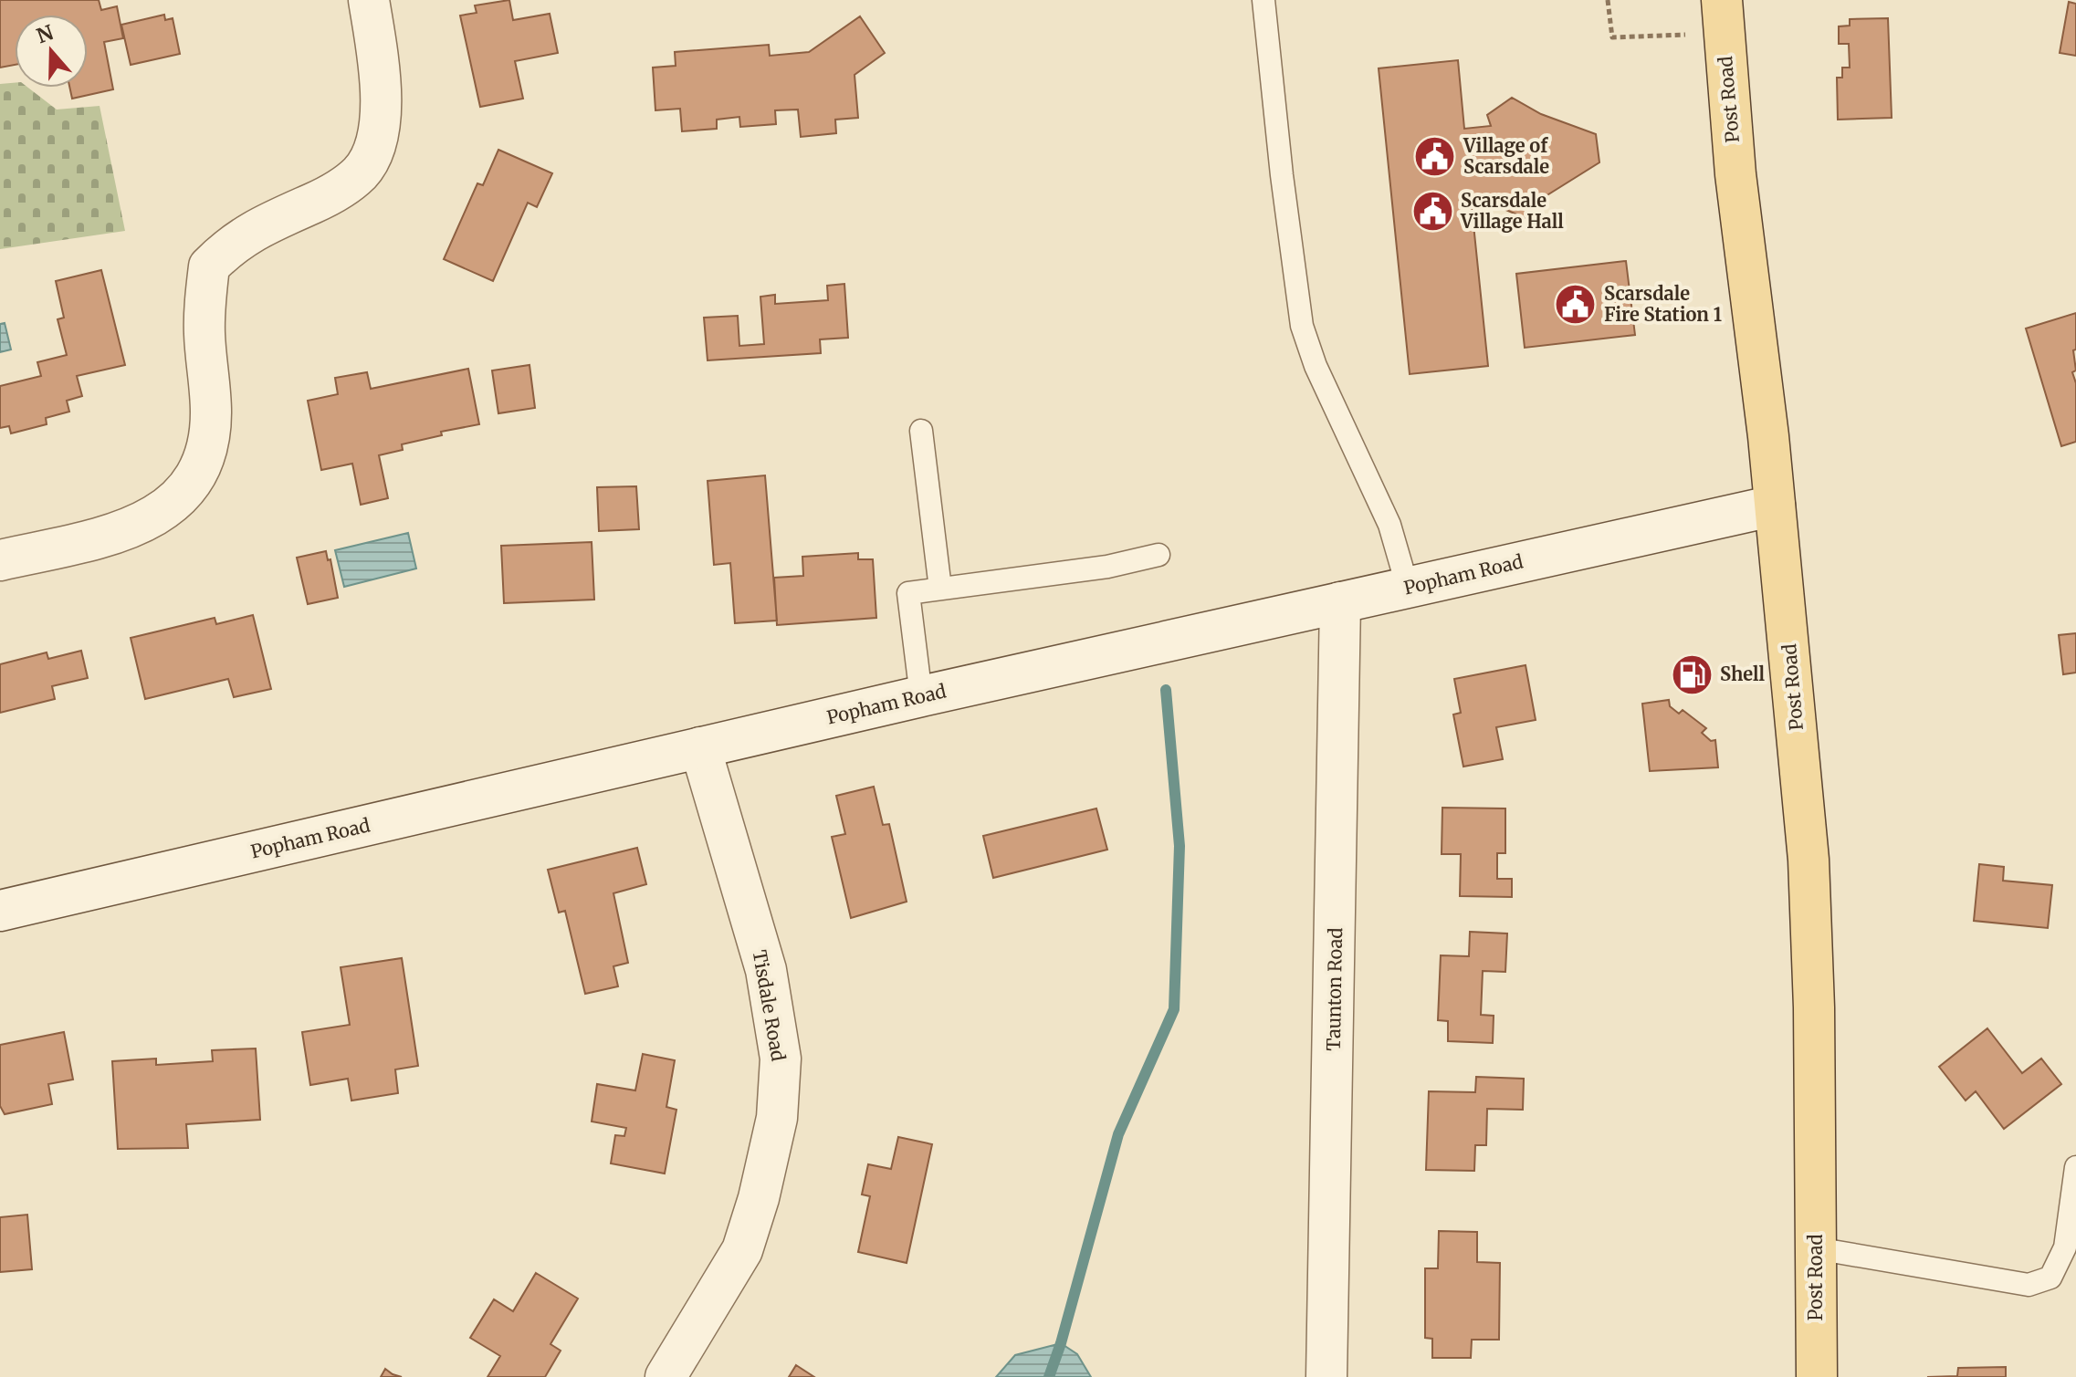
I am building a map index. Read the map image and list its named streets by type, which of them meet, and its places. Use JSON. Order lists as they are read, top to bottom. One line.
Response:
{"streets":{"main road":["Post Road"],"street":["Popham Road","Taunton Road","Tisdale Road"]},"crossings":[["Post Road","Popham Road"],["Popham Road","Taunton Road"],["Popham Road","Tisdale Road"]],"places":{"public building":["Village of Scarsdale","Scarsdale Village Hall","Scarsdale Fire Station 1"],"fuel station":["Shell"]},"north":"top"}
